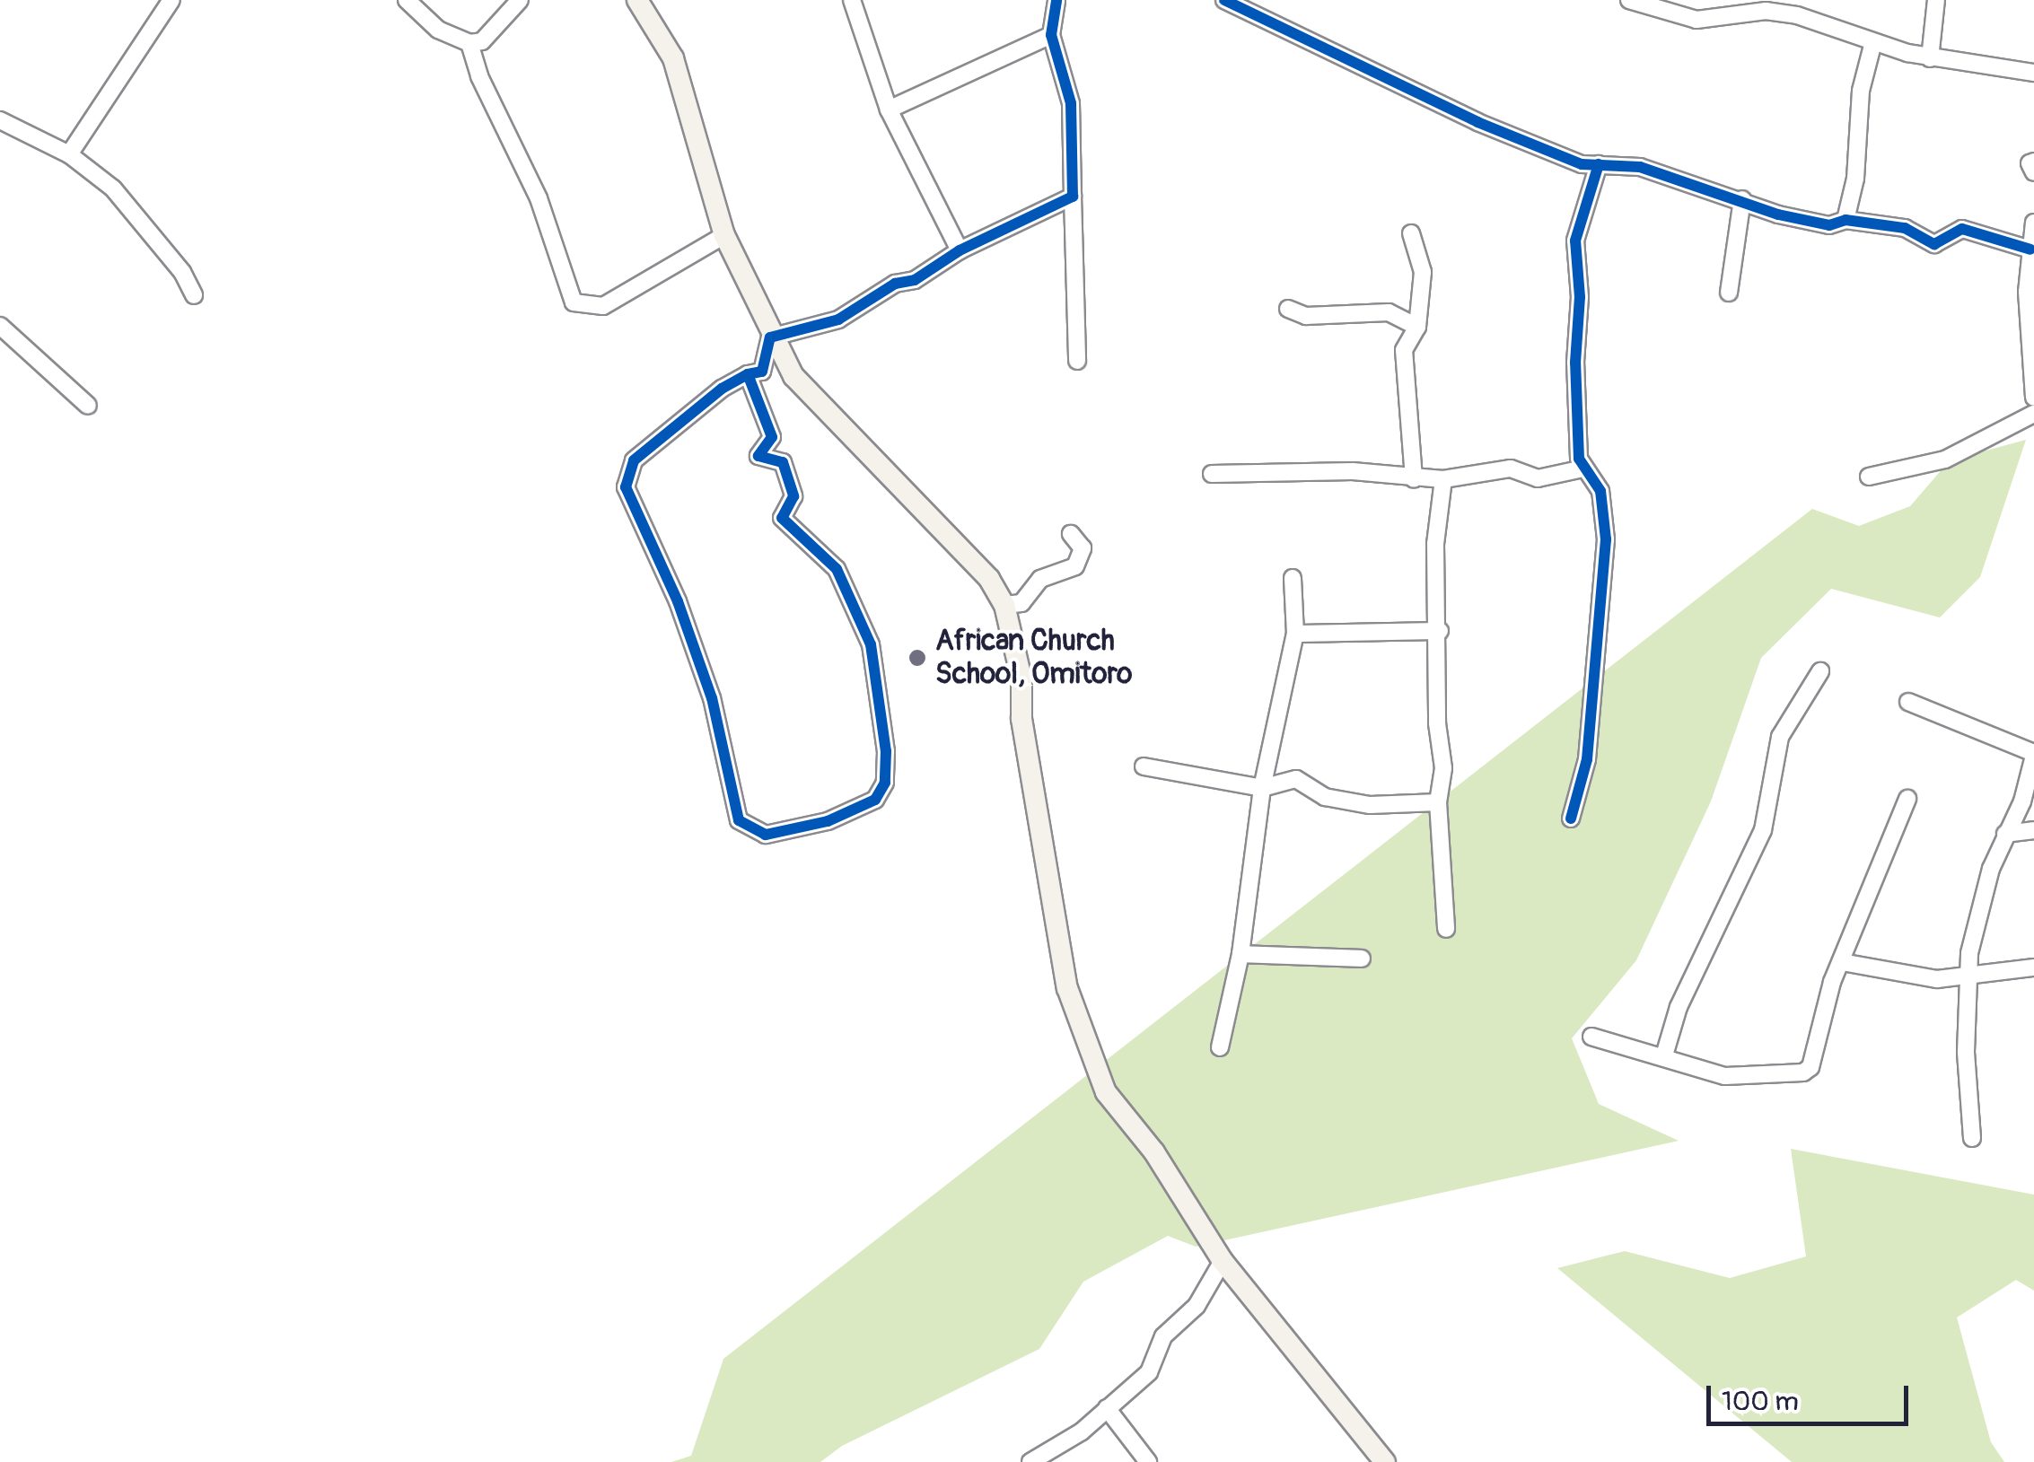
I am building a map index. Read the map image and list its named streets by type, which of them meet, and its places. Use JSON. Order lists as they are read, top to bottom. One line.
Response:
{"places":["African Church School, Omitoro"],"scale_bar":"100 m"}
